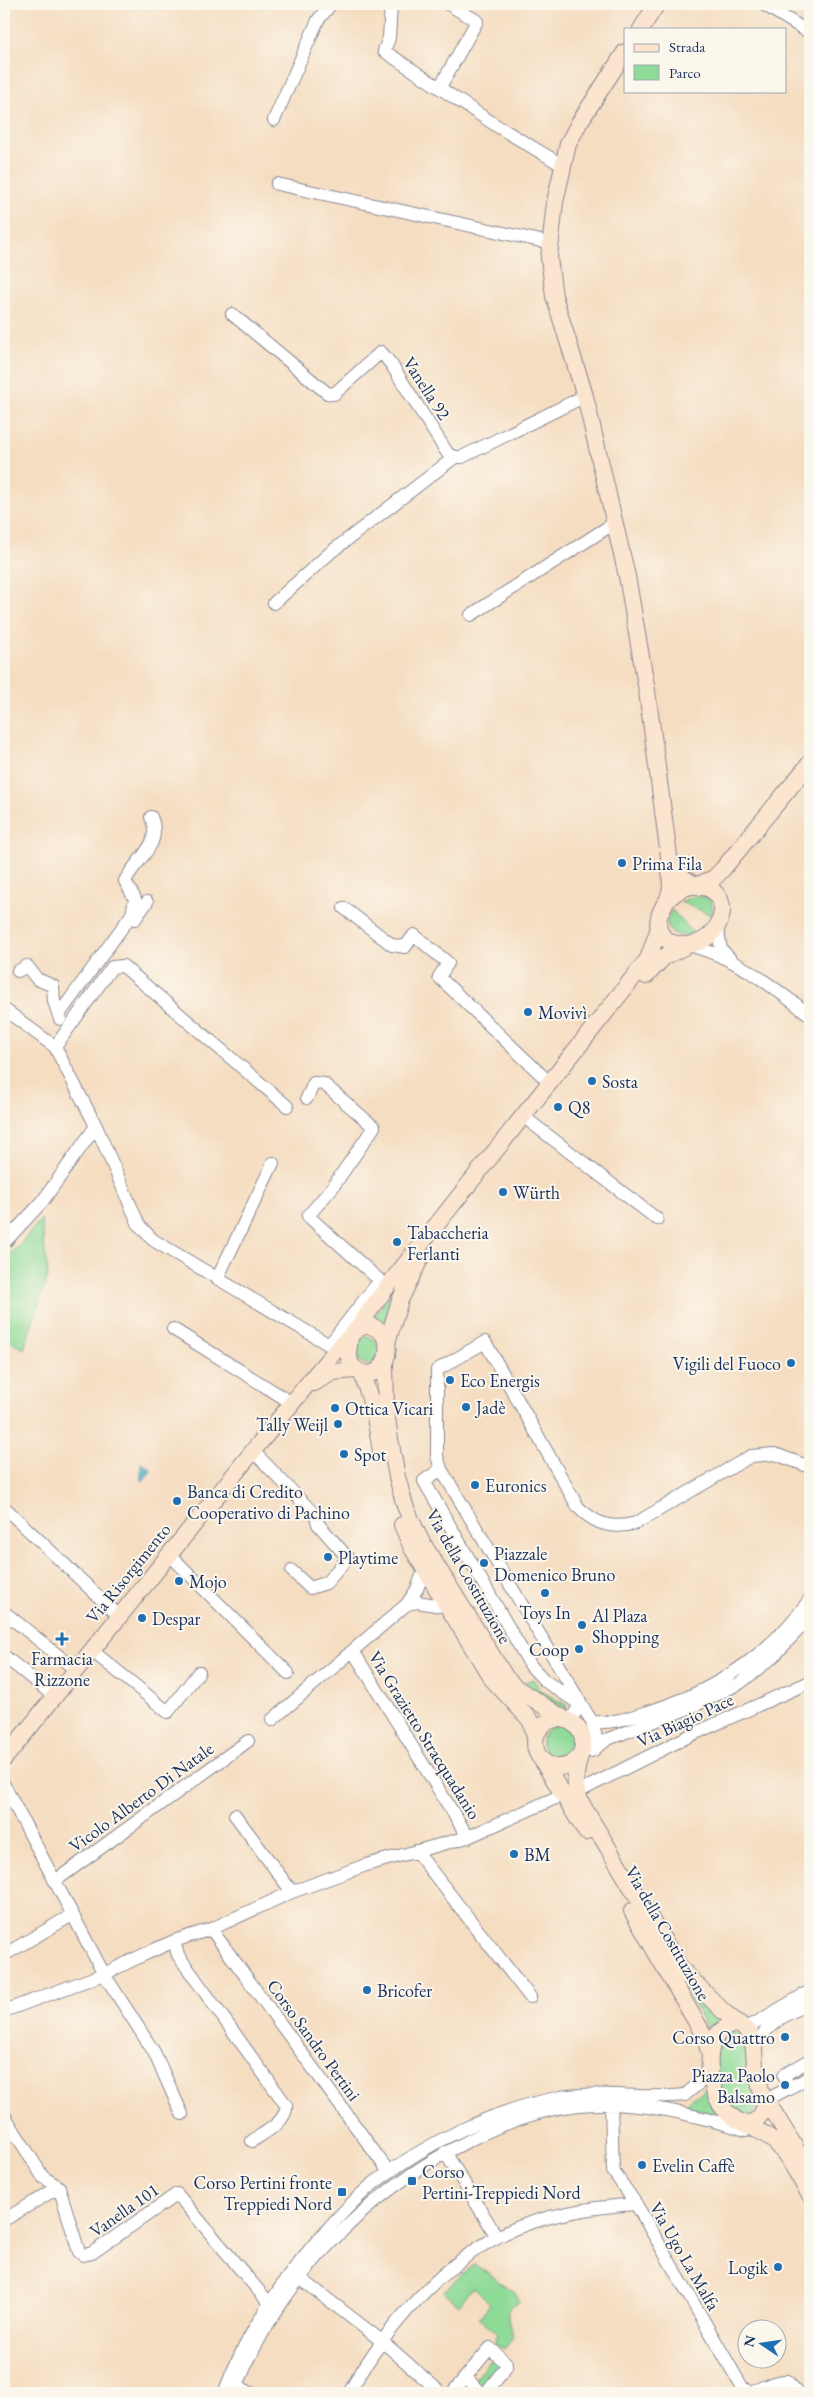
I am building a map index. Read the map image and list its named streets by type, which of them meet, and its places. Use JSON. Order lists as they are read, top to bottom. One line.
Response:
{"streets":{"main road":["Via Risorgimento","Via della Costituzione"],"street":["Vanella 92","Via Biagio Pace","Via Grazietto Stracquadanio","Vicolo Alberto Di Natale","Corso Sandro Pertini","Vanella 101","Via Ugo La Malfa"]},"crossings":[["Via della Costituzione","Via Biagio Pace"],["Via Biagio Pace","Via Grazietto Stracquadanio"],["Via Biagio Pace","Corso Sandro Pertini"]],"places":{"other":["Prima Fila","Movivì","Sosta","Q8","Würth","Tabaccheria Ferlanti","Vigili del Fuoco","Eco Energis","Jadè","Ottica Vicari","Tally Weijl","Spot","Euronics","Banca di Credito Cooperativo di Pachino","Playtime","Piazzale Domenico Bruno","Mojo","Toys In","Despar","Al Plaza Shopping","Coop","BM","Bricofer","Corso Quattro","Piazza Paolo Balsamo","Evelin Caffè","Logik"],"health":["Farmacia Rizzone"],"transit":["Corso Pertini-Treppiedi Nord","Corso Pertini fronte Treppiedi Nord"]},"legend":["Strada","Parco"],"north":"left"}
